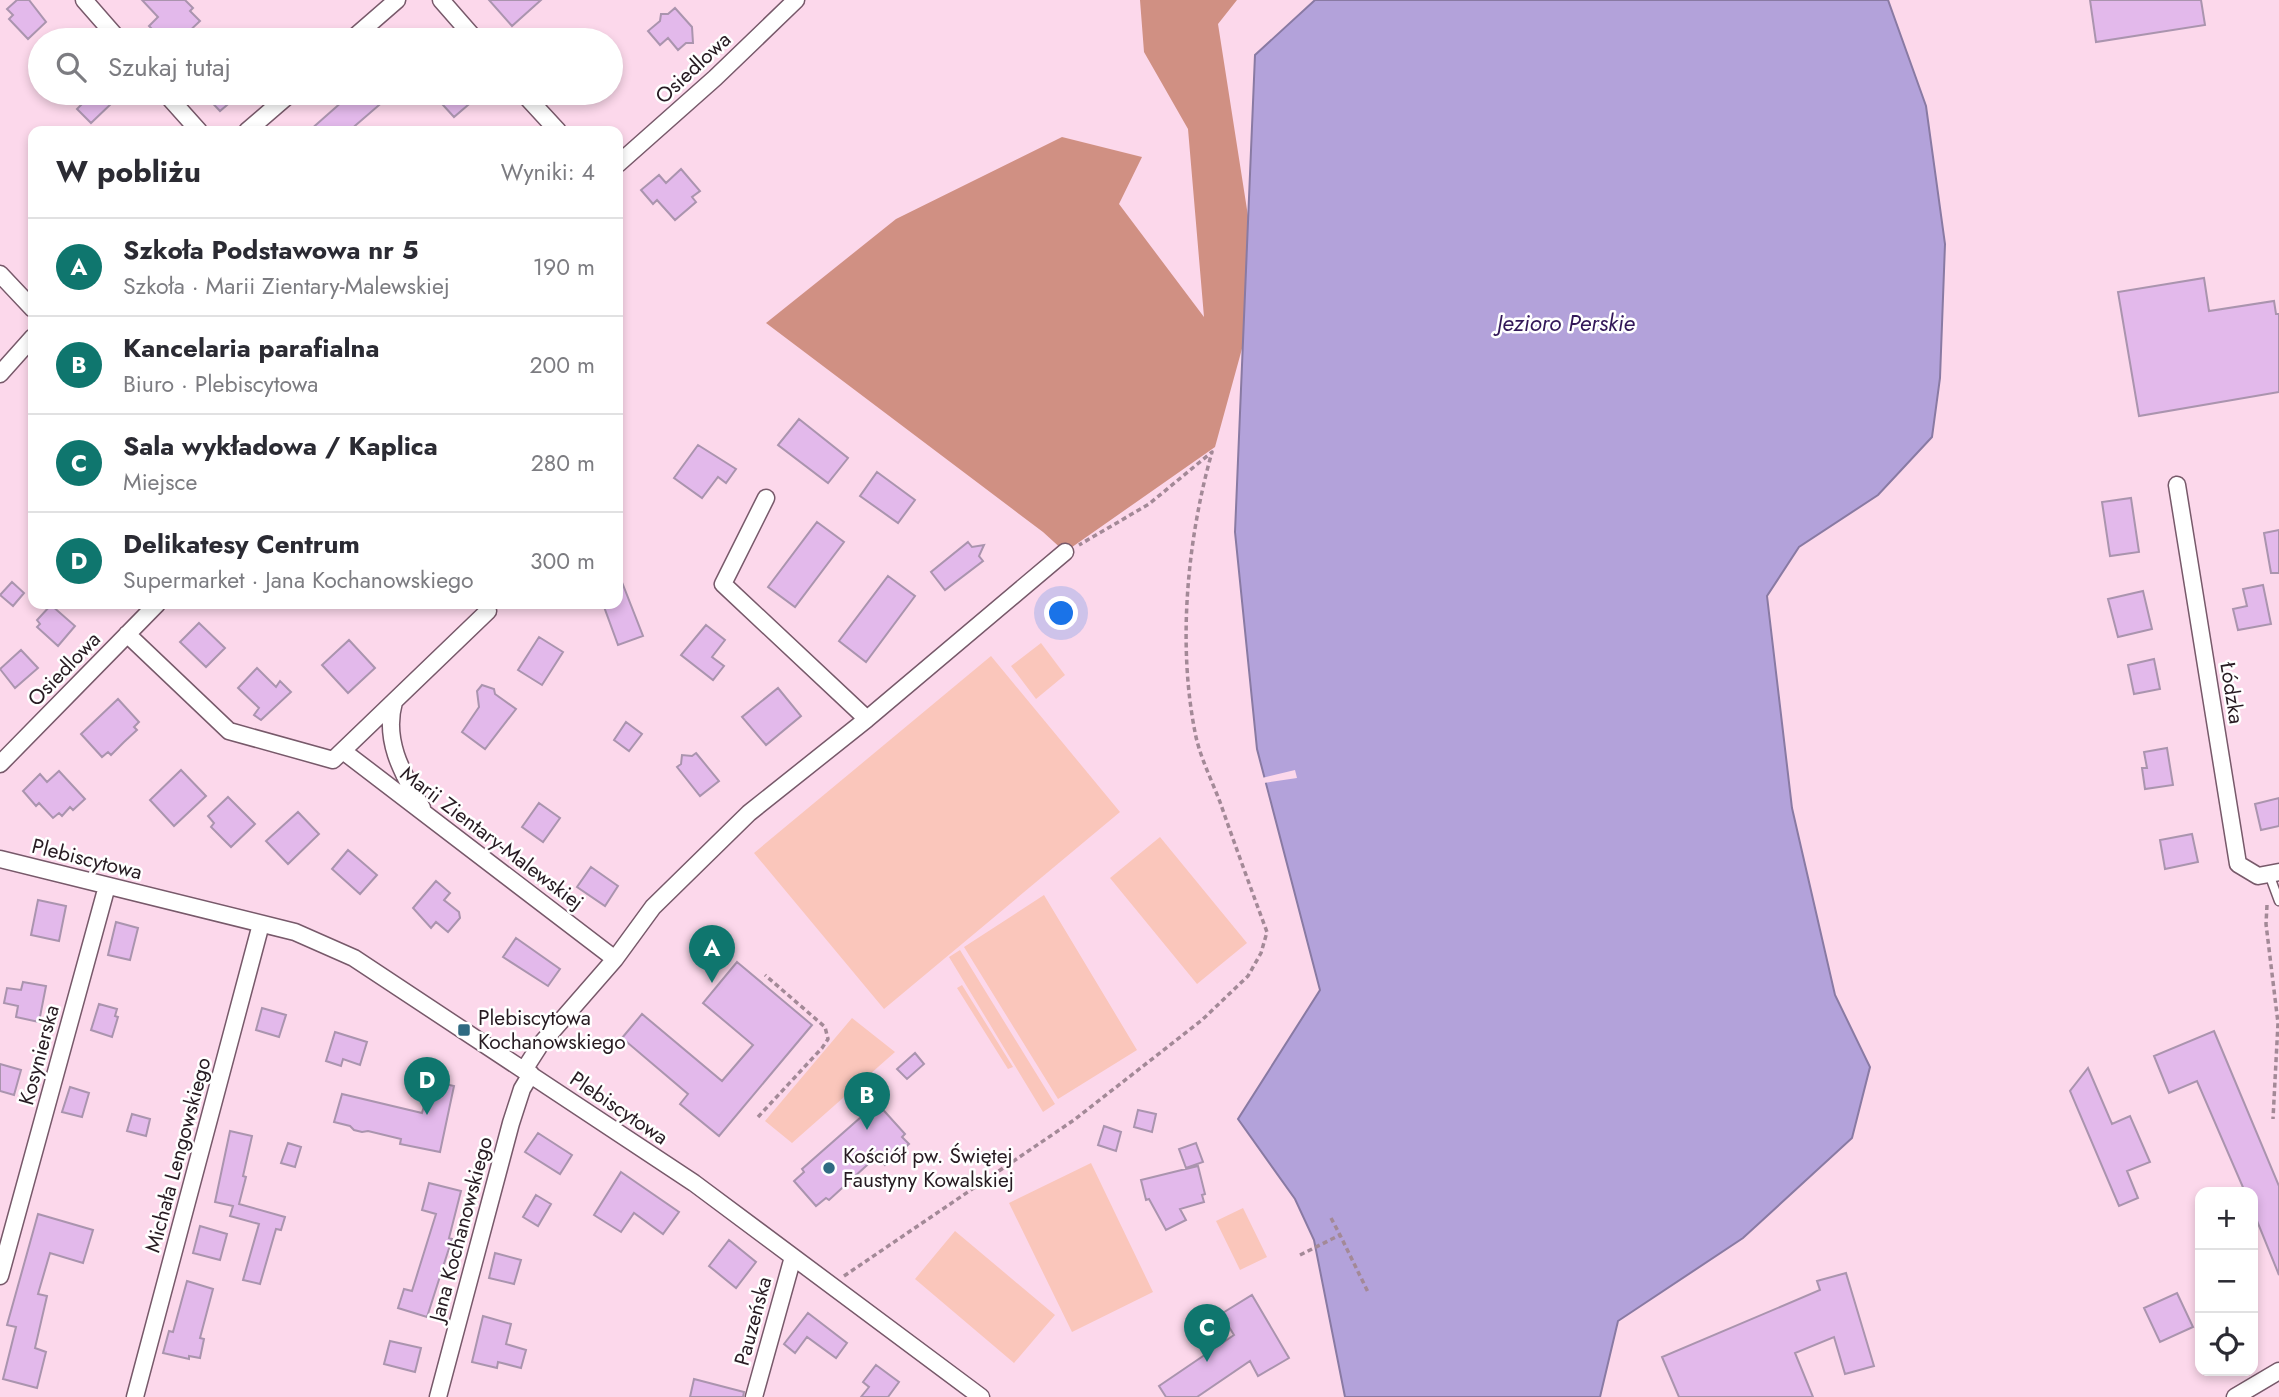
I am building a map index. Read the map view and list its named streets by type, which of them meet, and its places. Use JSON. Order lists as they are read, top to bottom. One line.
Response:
{"streets":{"street":["Osiedlowa","Łódzka","Marii Zientary-Malewskiej","Plebiscytowa","Kosynierska","Michała Lengowskiego","Jana Kochanowskiego","Pauzeńska"]},"crossings":[["Plebiscytowa","Kosynierska"],["Plebiscytowa","Michała Lengowskiego"],["Plebiscytowa","Jana Kochanowskiego"],["Plebiscytowa","Pauzeńska"]],"water":["Jezioro Perskie"],"places":{"transit":["Plebiscytowa Kochanowskiego"],"other":["Kościół pw. Świętej Faustyny Kowalskiej"]},"page":{"search":"Szukaj tutaj","heading":["W pobliżu","Wyniki: 4"],"list":[{"mark":"A","name":"Szkoła Podstawowa nr 5","note":"Szkoła · Marii Zientary-Malewskiej","value":"190 m"},{"mark":"B","name":"Kancelaria parafialna","note":"Biuro · Plebiscytowa","value":"200 m"},{"mark":"C","name":"Sala wykładowa / Kaplica","note":"Miejsce","value":"280 m"},{"mark":"D","name":"Delikatesy Centrum","note":"Supermarket · Jana Kochanowskiego","value":"300 m"}],"pins":["A","D","B","C"],"map_buttons":["+","−"]}}
